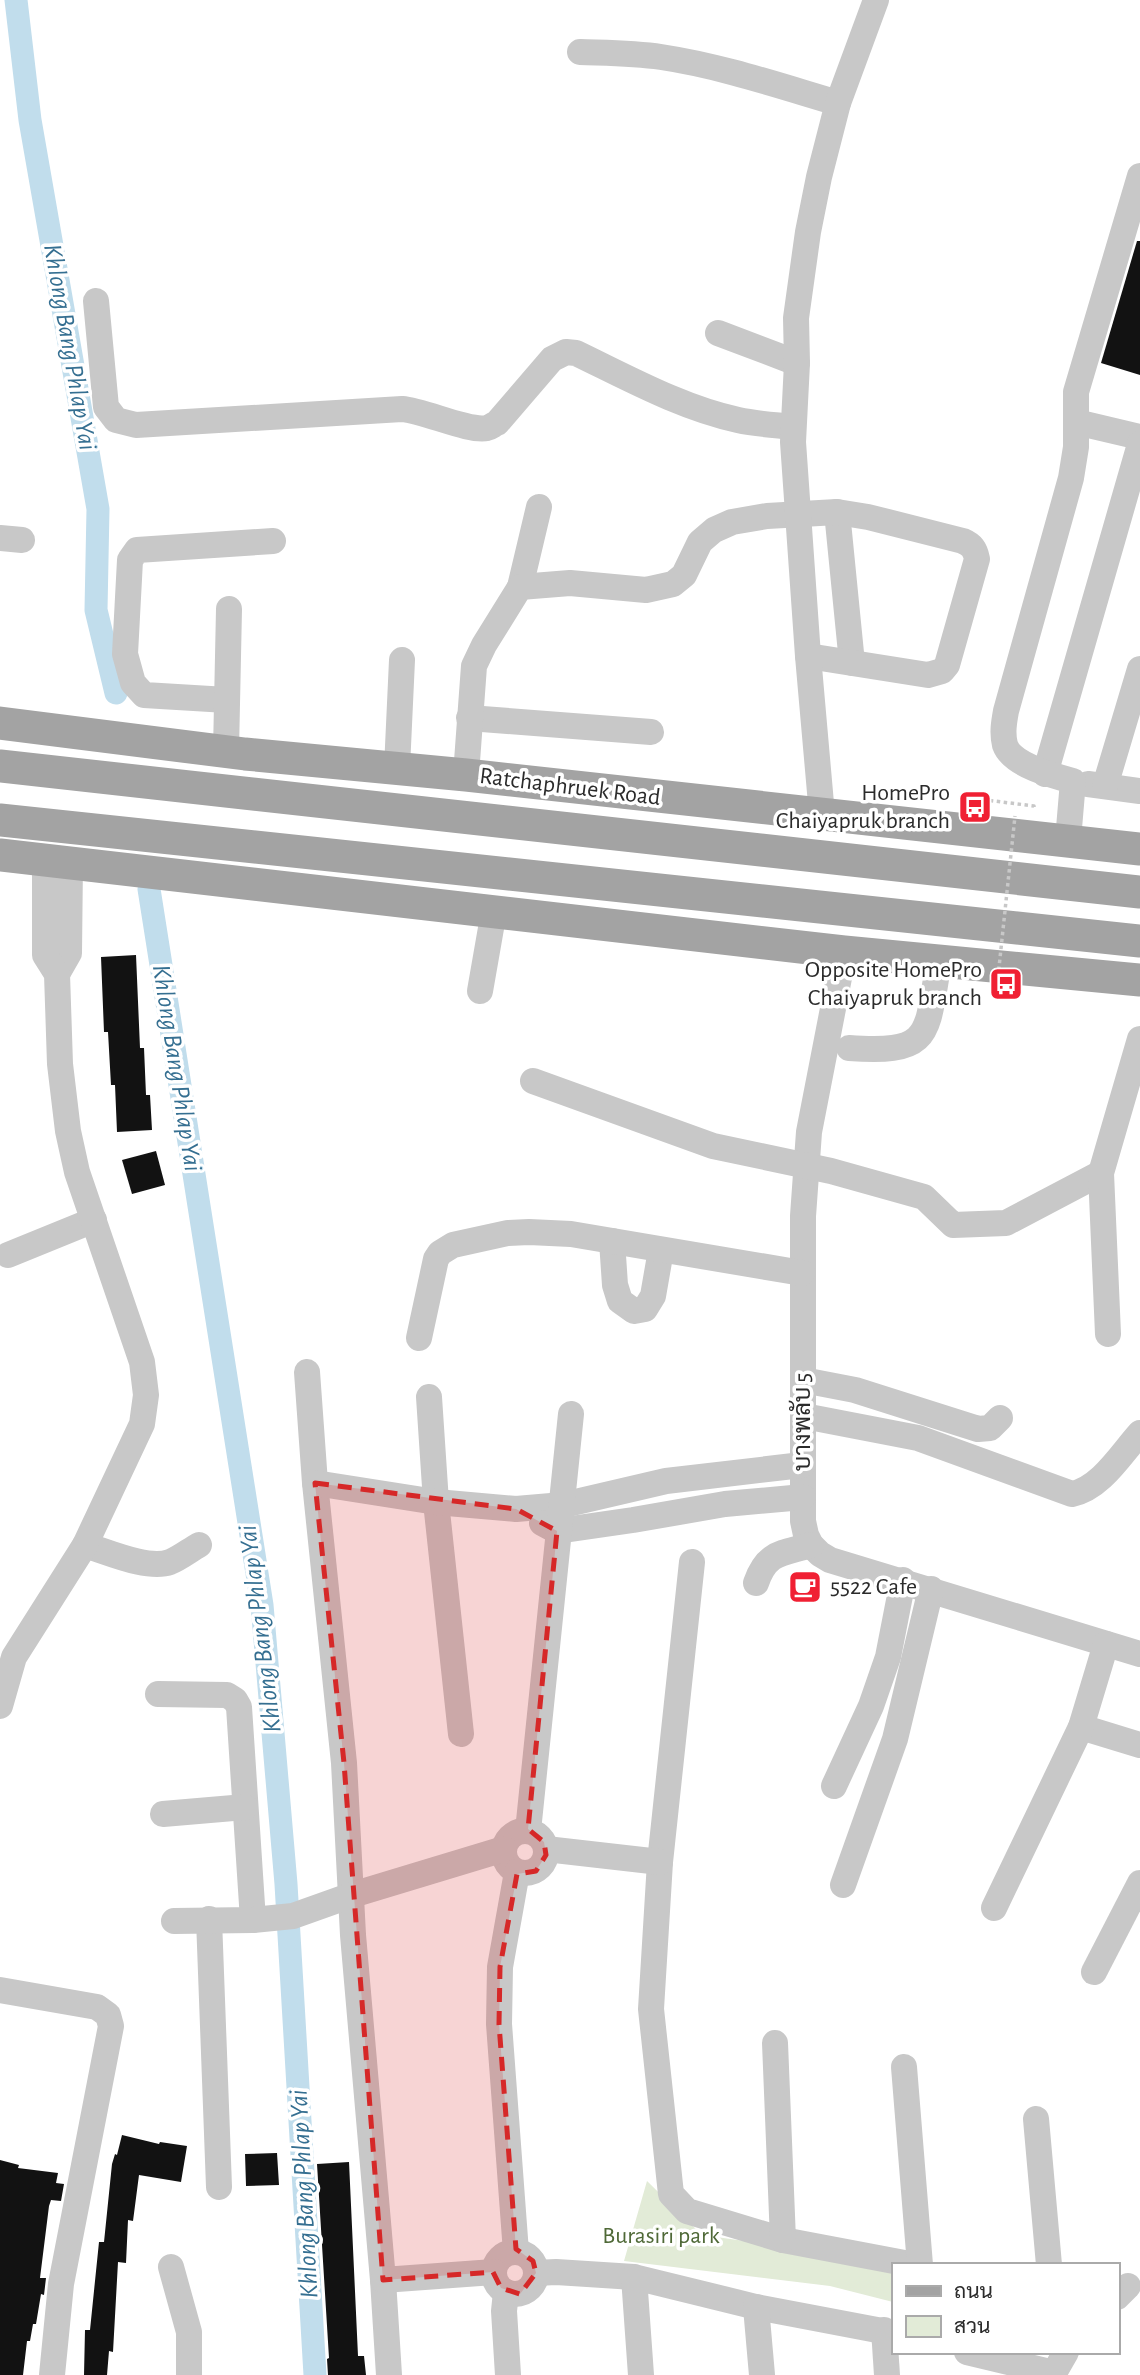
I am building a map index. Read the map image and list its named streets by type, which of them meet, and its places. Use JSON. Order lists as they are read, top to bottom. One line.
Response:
{"streets":{"main road":["Ratchaphruek Road"],"street":["บางพลับ 5"]},"water":["Khlong Bang Phlap Yai"],"parks":["Burasiri park"],"places":{"bus stop":["HomePro Chaiyapruk branch","Opposite HomePro Chaiyapruk branch"],"cafe":["5522 Cafe"]},"legend":["ถนน","สวน"]}
